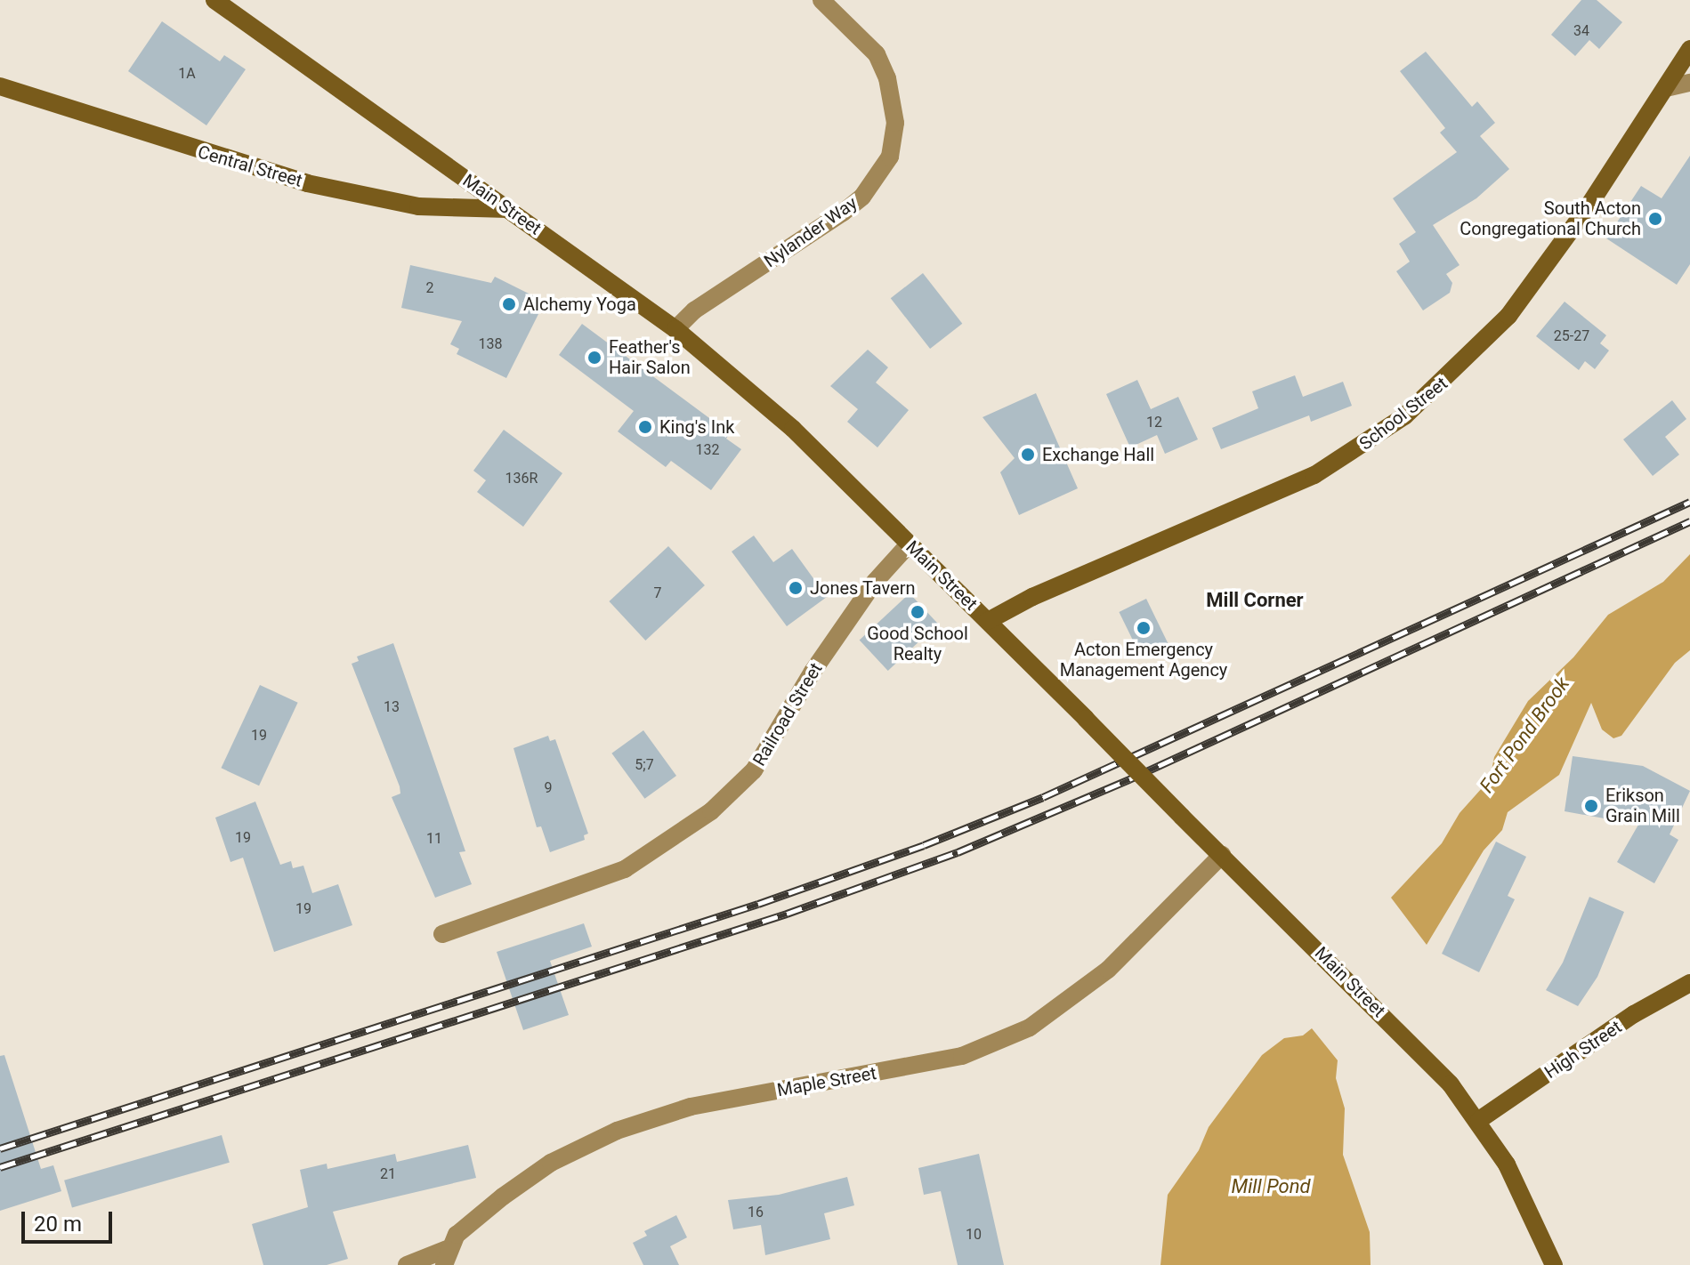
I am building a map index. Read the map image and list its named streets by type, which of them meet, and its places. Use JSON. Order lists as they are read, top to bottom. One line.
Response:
{"streets":{"main road":["Central Street","Main Street","School Street","High Street"],"street":["Nylander Way","Railroad Street","Maple Street"]},"crossings":[["Central Street","Main Street"],["Main Street","Nylander Way"],["Main Street","School Street"],["Main Street","Railroad Street"],["Main Street","High Street"],["Main Street","Maple Street"]],"districts":["Mill Corner"],"water":["Fort Pond Brook","Mill Pond"],"places":["South Acton Congregational Church","Alchemy Yoga","Feather's Hair Salon","King's Ink","Exchange Hall","Jones Tavern","Good School Realty","Acton Emergency Management Agency","Erikson Grain Mill"],"house_numbers":["34","1A","2","25-27","138","12","132","136R","7","13","19","5;7","9","19","11","19","21","16","10"],"scale_bar":"20 m"}
